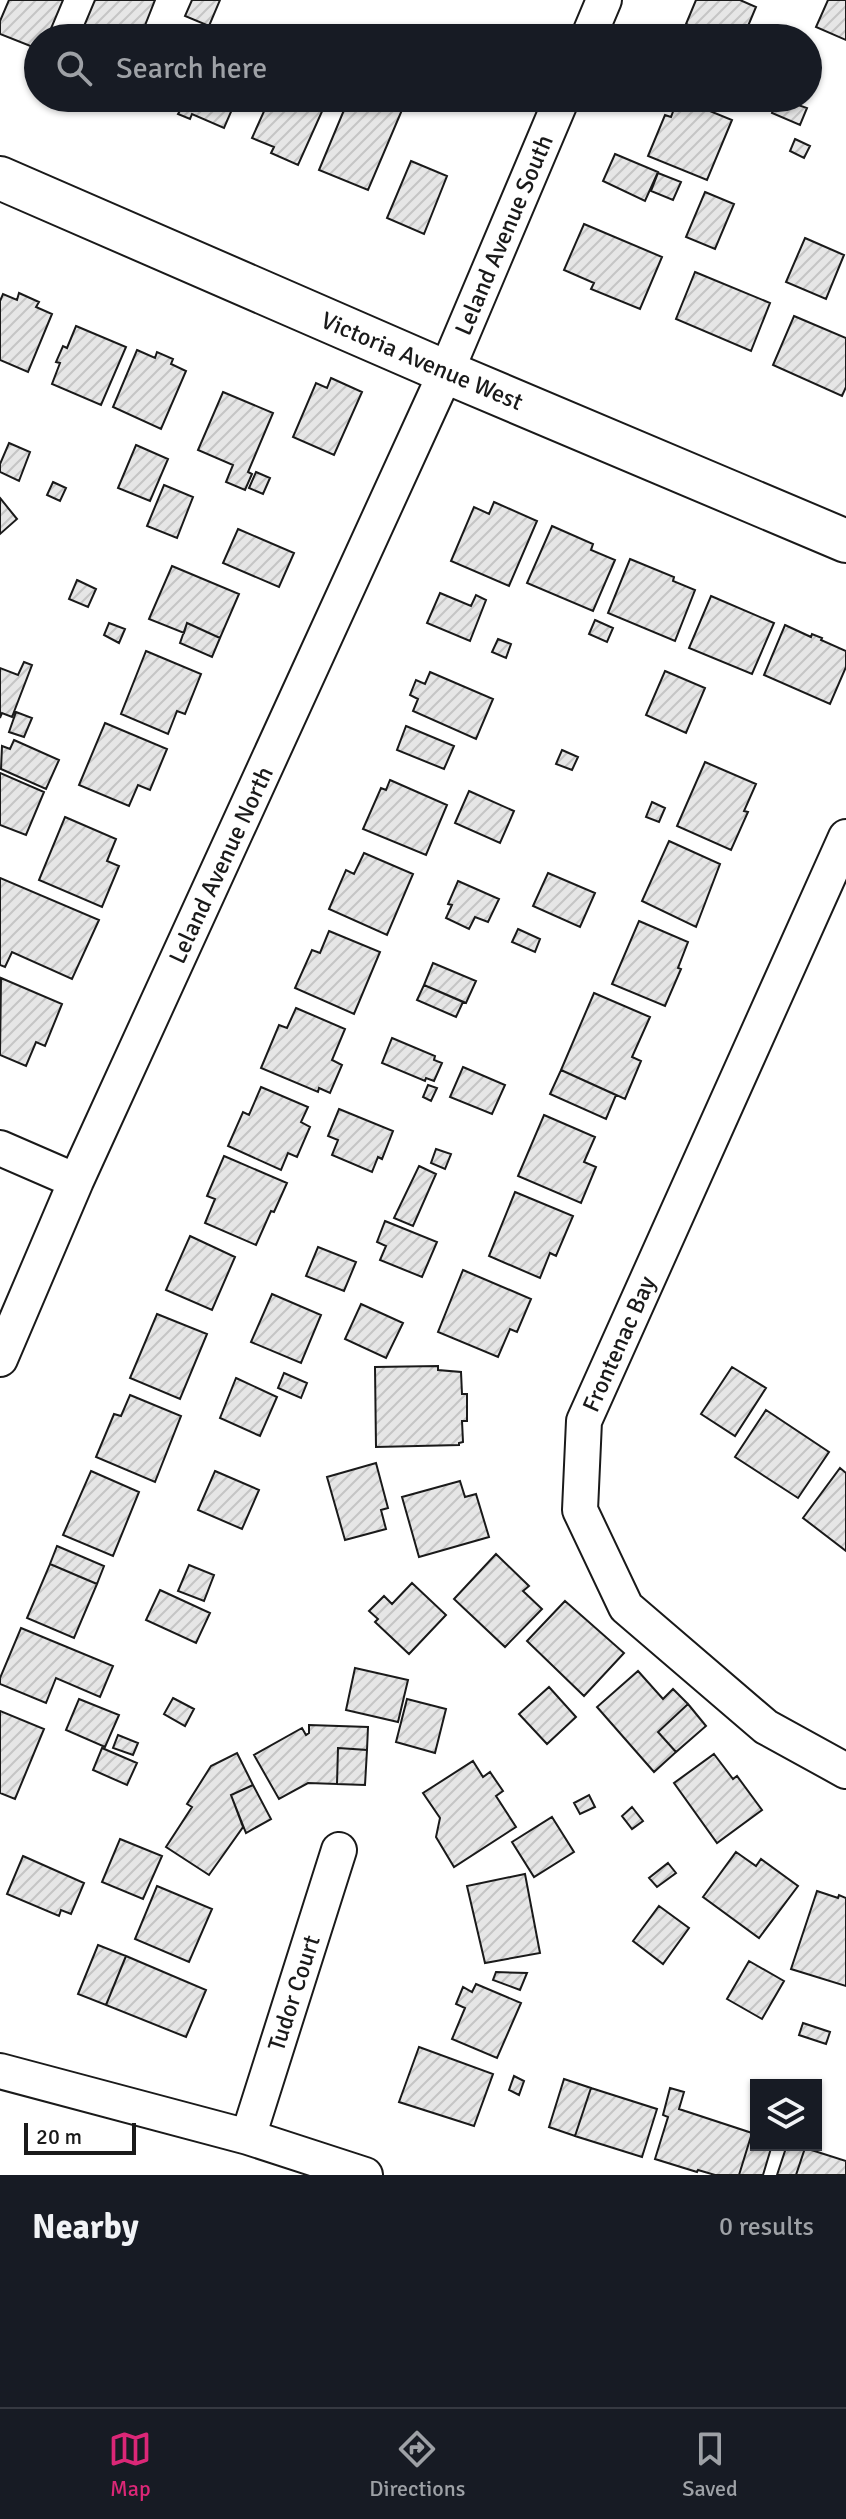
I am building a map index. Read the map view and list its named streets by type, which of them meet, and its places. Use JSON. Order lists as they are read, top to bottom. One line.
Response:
{"streets":{"street":["Leland Avenue South","Victoria Avenue West","Leland Avenue North","Frontenac Bay","Tudor Court"]},"crossings":[["Leland Avenue South","Victoria Avenue West"],["Leland Avenue South","Leland Avenue North"],["Victoria Avenue West","Leland Avenue North"]],"scale_bar":"20 m","page":{"search":"Search here","scale":"20 m","heading":["Nearby","0 results"],"nav":["Map","Directions","Saved"]}}
